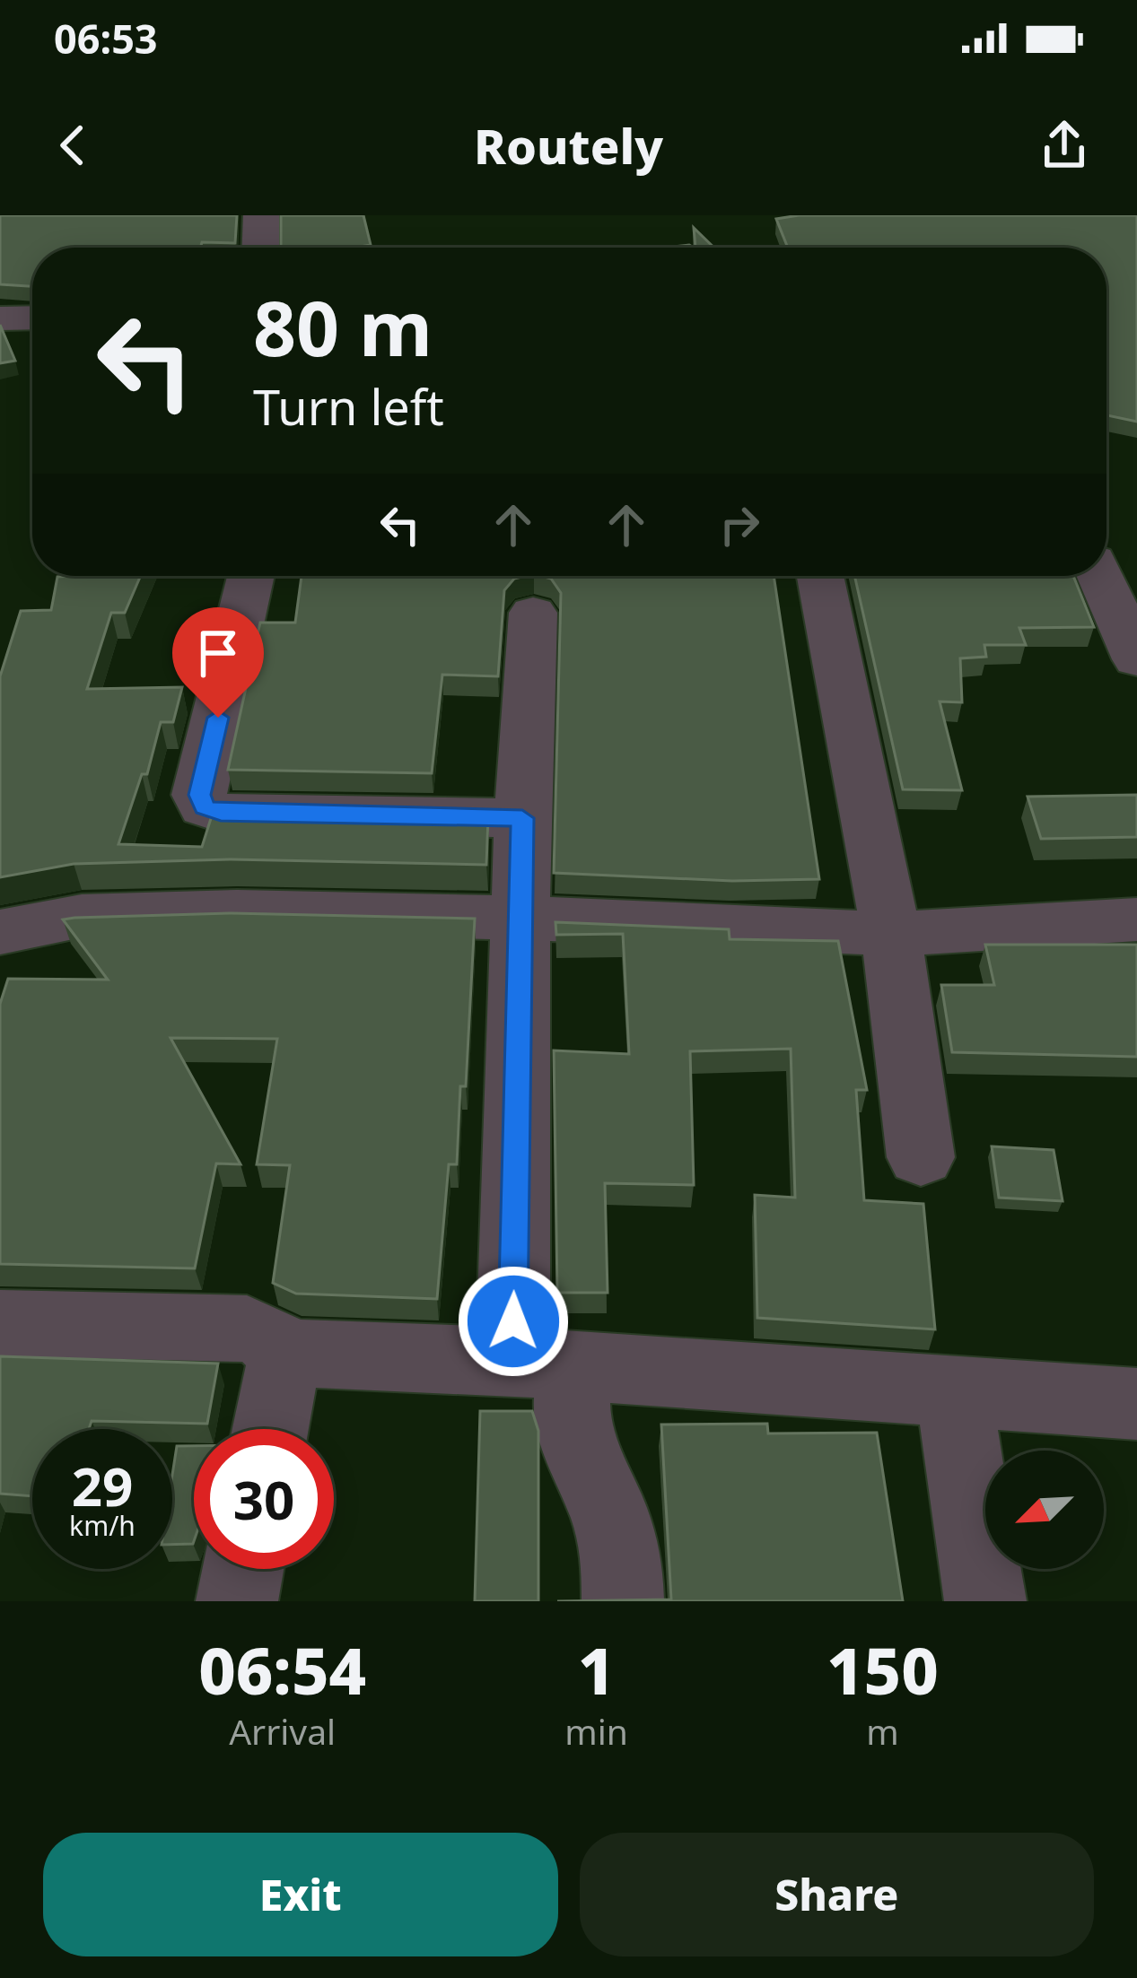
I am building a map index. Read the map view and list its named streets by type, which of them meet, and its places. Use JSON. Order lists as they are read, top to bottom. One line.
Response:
{"north":"bottom left","page":{"status":"06:53","header":"Routely","turn":["80 m","Turn left"],"speed":"29 km/h","limit":"30","eta":["06:54","Arrival","1","min","150","m"],"buttons":["Exit","Share"]}}
